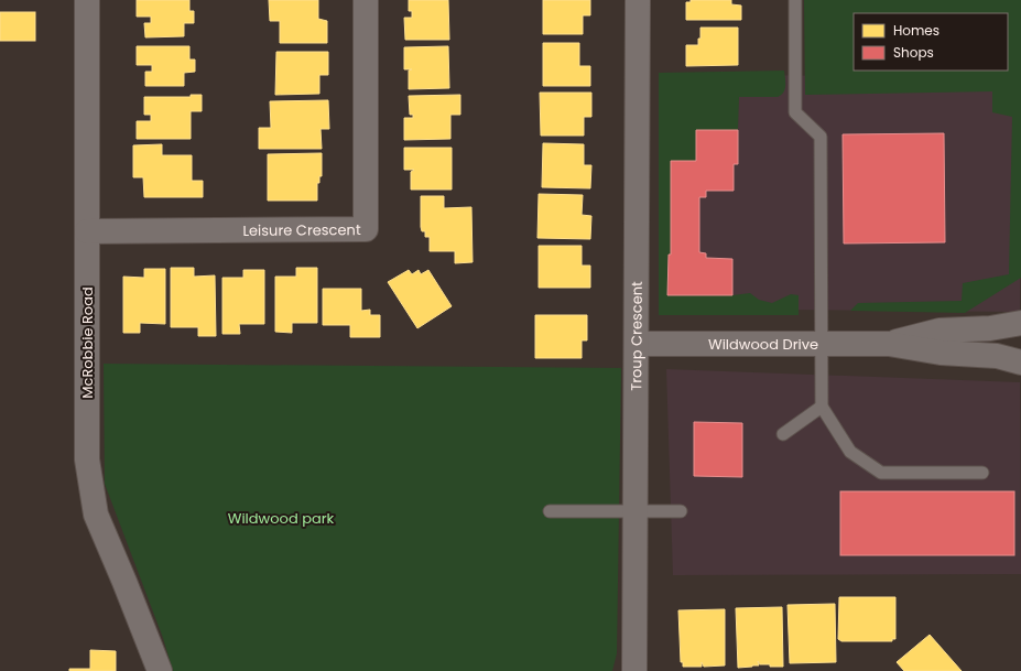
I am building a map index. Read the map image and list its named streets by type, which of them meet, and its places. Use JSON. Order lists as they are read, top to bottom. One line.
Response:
{"streets":{"street":["Leisure Crescent","Troup Crescent","McRobbie Road","Wildwood Drive"]},"crossings":[["Leisure Crescent","McRobbie Road"],["Troup Crescent","Wildwood Drive"]],"parks":["Wildwood park"],"legend":["Homes","Shops"]}
